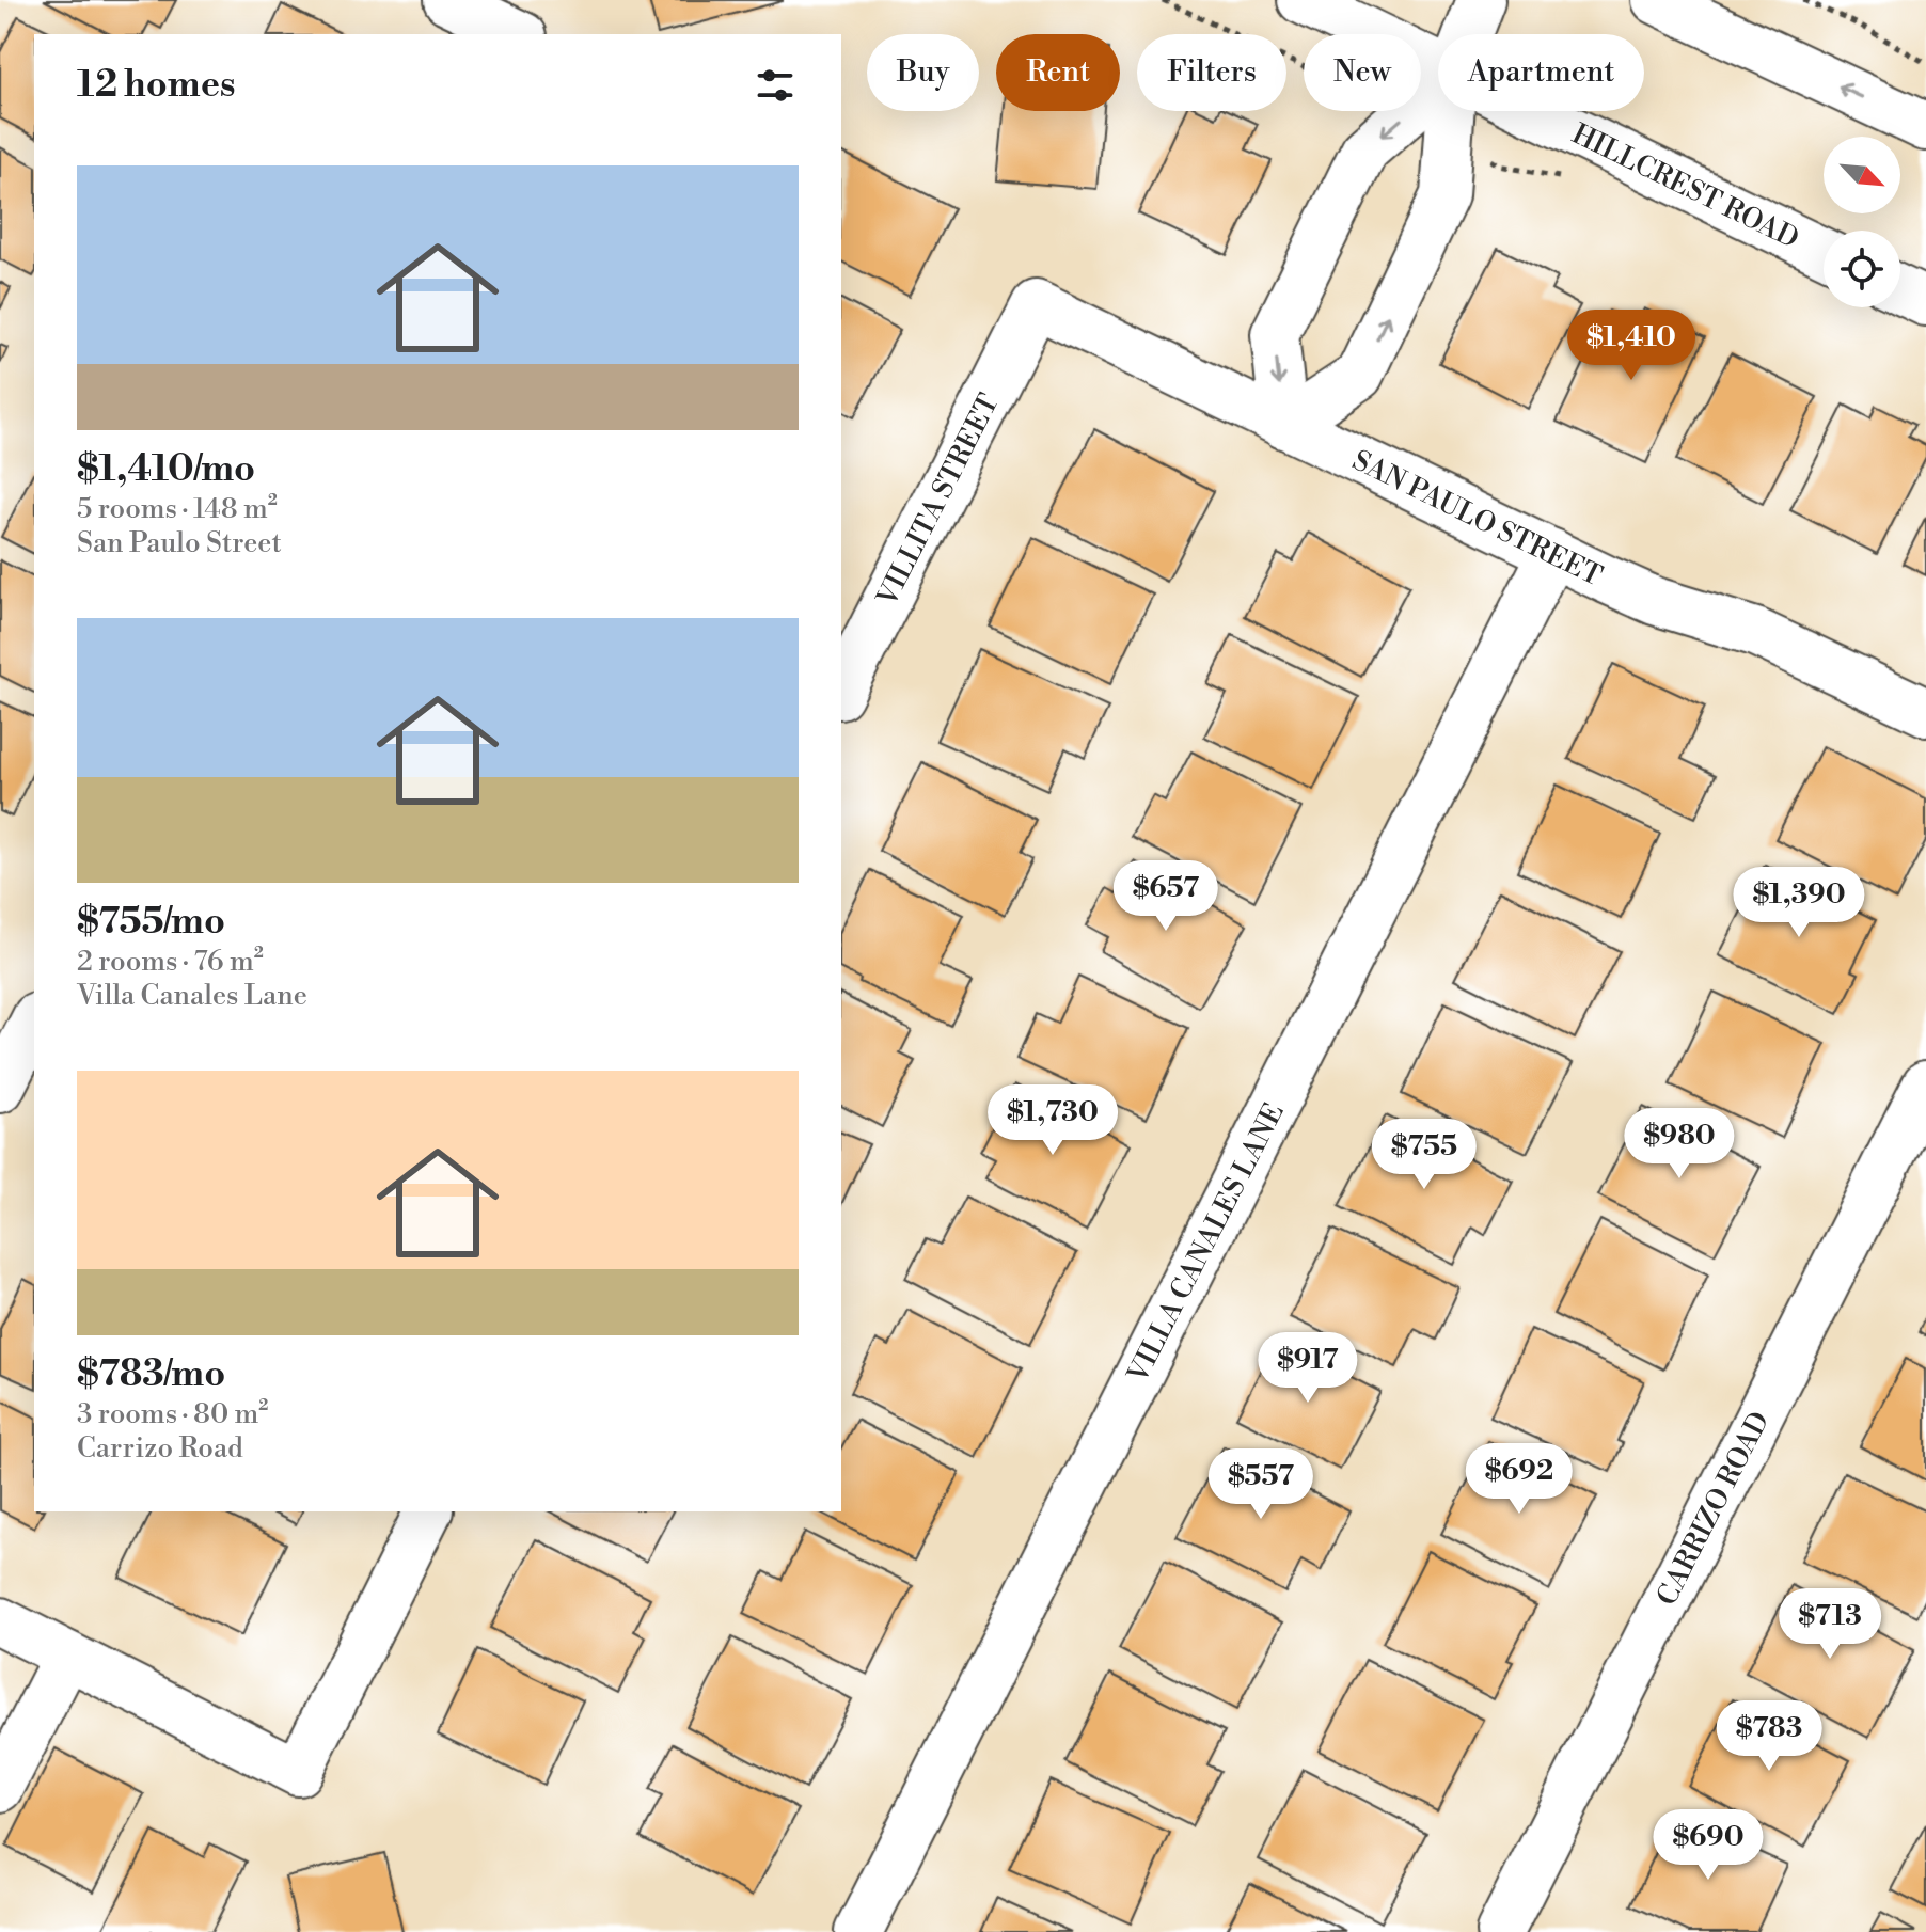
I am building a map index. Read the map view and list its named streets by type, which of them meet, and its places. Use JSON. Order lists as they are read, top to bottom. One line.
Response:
{"streets":{"street":["HILLCREST ROAD","VILLITA STREET","SAN PAULO STREET","VILLA CANALES LANE","CARRIZO ROAD"]},"crossings":[["VILLITA STREET","SAN PAULO STREET"],["SAN PAULO STREET","VILLA CANALES LANE"]],"north":"bottom right","page":{"chip":["Buy","Rent","Filters","New","Apartment"],"heading":"12 homes","list":[{"name":"$1,410/mo","note":"5 rooms · 148 m² · San Paulo Street"},{"name":"$755/mo","note":"2 rooms · 76 m² · Villa Canales Lane"},{"name":"$783/mo","note":"3 rooms · 80 m² · Carrizo Road"}],"price":["$1,410","$657","$1,390","$1,730","$980","$755","$917","$692","$557","$713","$783","$690"]}}
